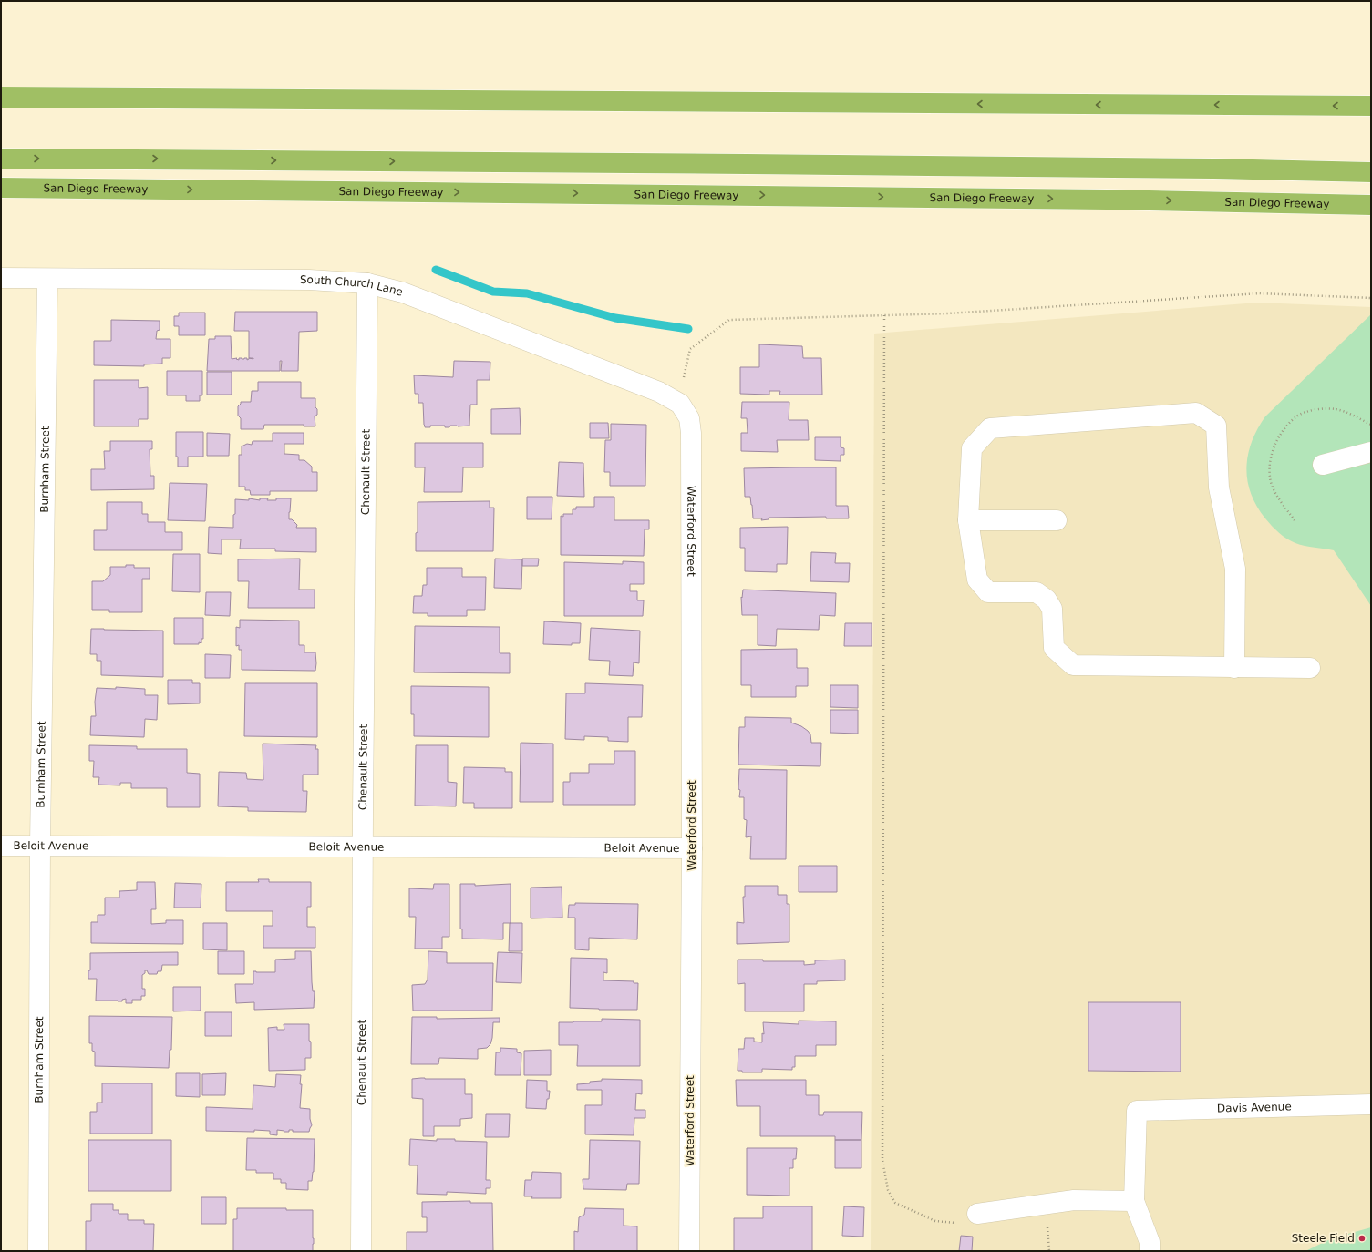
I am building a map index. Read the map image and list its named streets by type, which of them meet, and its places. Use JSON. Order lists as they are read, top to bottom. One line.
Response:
{"streets":{"highway":["San Diego Freeway"],"street":["South Church Lane","Burnham Street","Chenault Street","Waterford Street","Beloit Avenue","Davis Avenue"]},"crossings":[["South Church Lane","Burnham Street"],["South Church Lane","Chenault Street"],["South Church Lane","Waterford Street"],["Burnham Street","Beloit Avenue"],["Chenault Street","Beloit Avenue"],["Waterford Street","Beloit Avenue"]],"places":["Steele Field"]}
